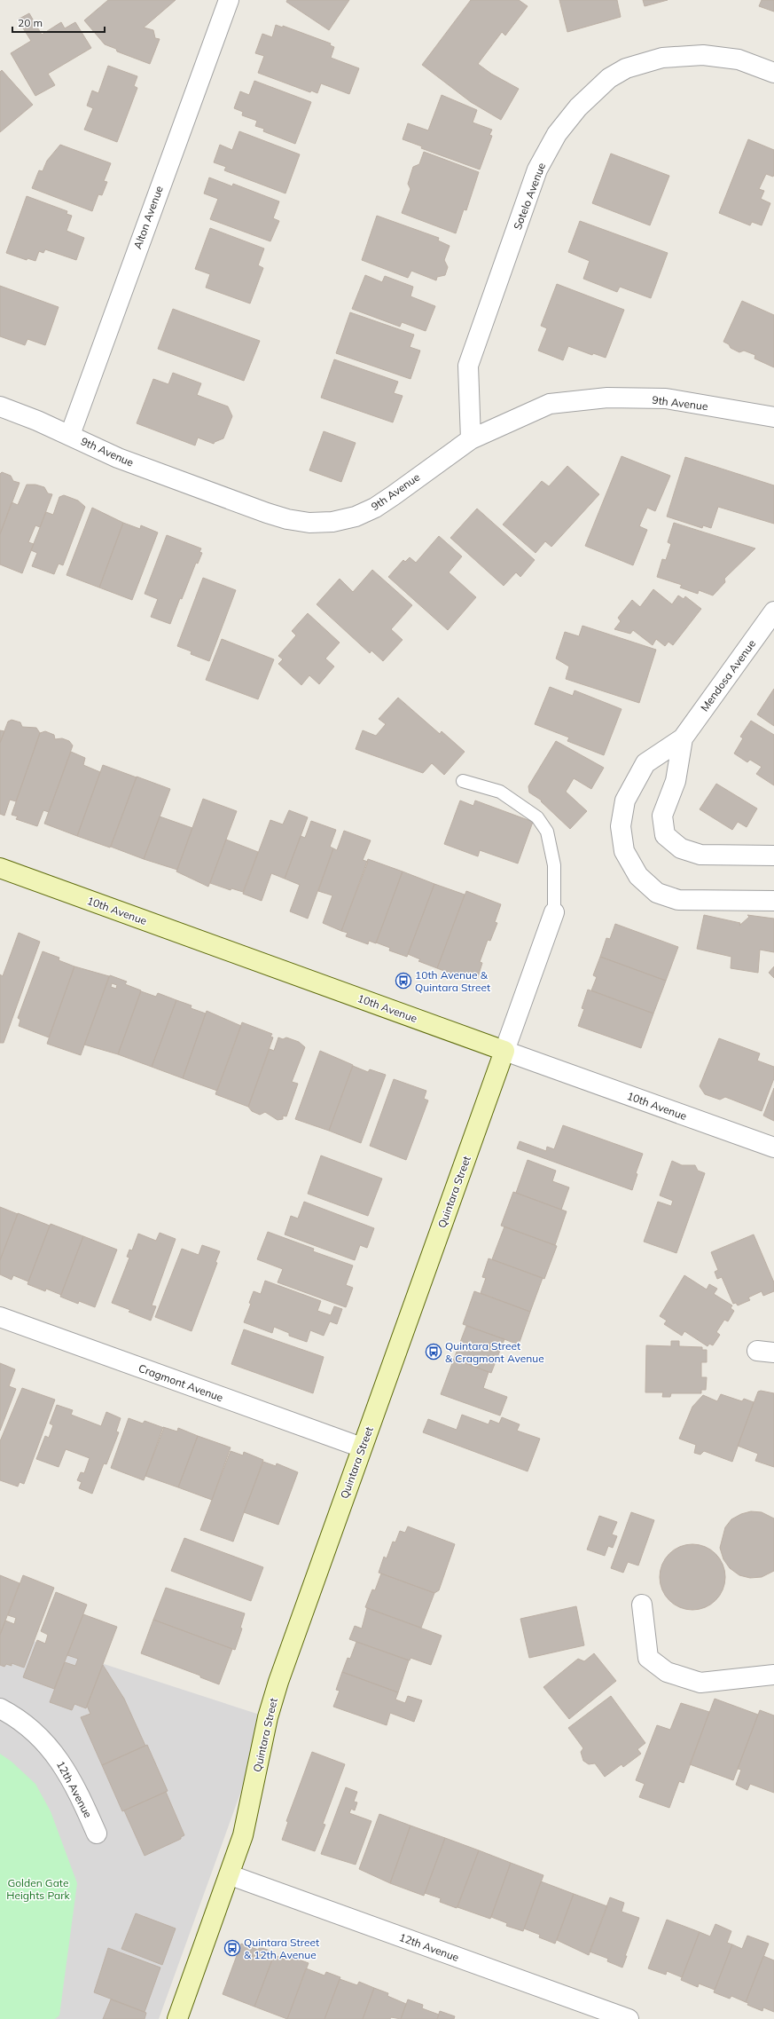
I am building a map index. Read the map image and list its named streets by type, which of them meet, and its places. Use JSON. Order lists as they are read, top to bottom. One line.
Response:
{"streets":{"street":["Sotelo Avenue","Alton Avenue","9th Avenue","Mendosa Avenue","10th Avenue","Quintara Street","Cragmont Avenue","12th Avenue"]},"crossings":[["Sotelo Avenue","9th Avenue"],["Alton Avenue","9th Avenue"],["10th Avenue","Quintara Street"],["Quintara Street","Cragmont Avenue"],["Quintara Street","12th Avenue"]],"parks":["Golden Gate Heights Park"],"places":{"bus stop":["10th Avenue & Quintara Street","Quintara Street & Cragmont Avenue","Quintara Street & 12th Avenue"]},"scale_bar":"20 m"}
